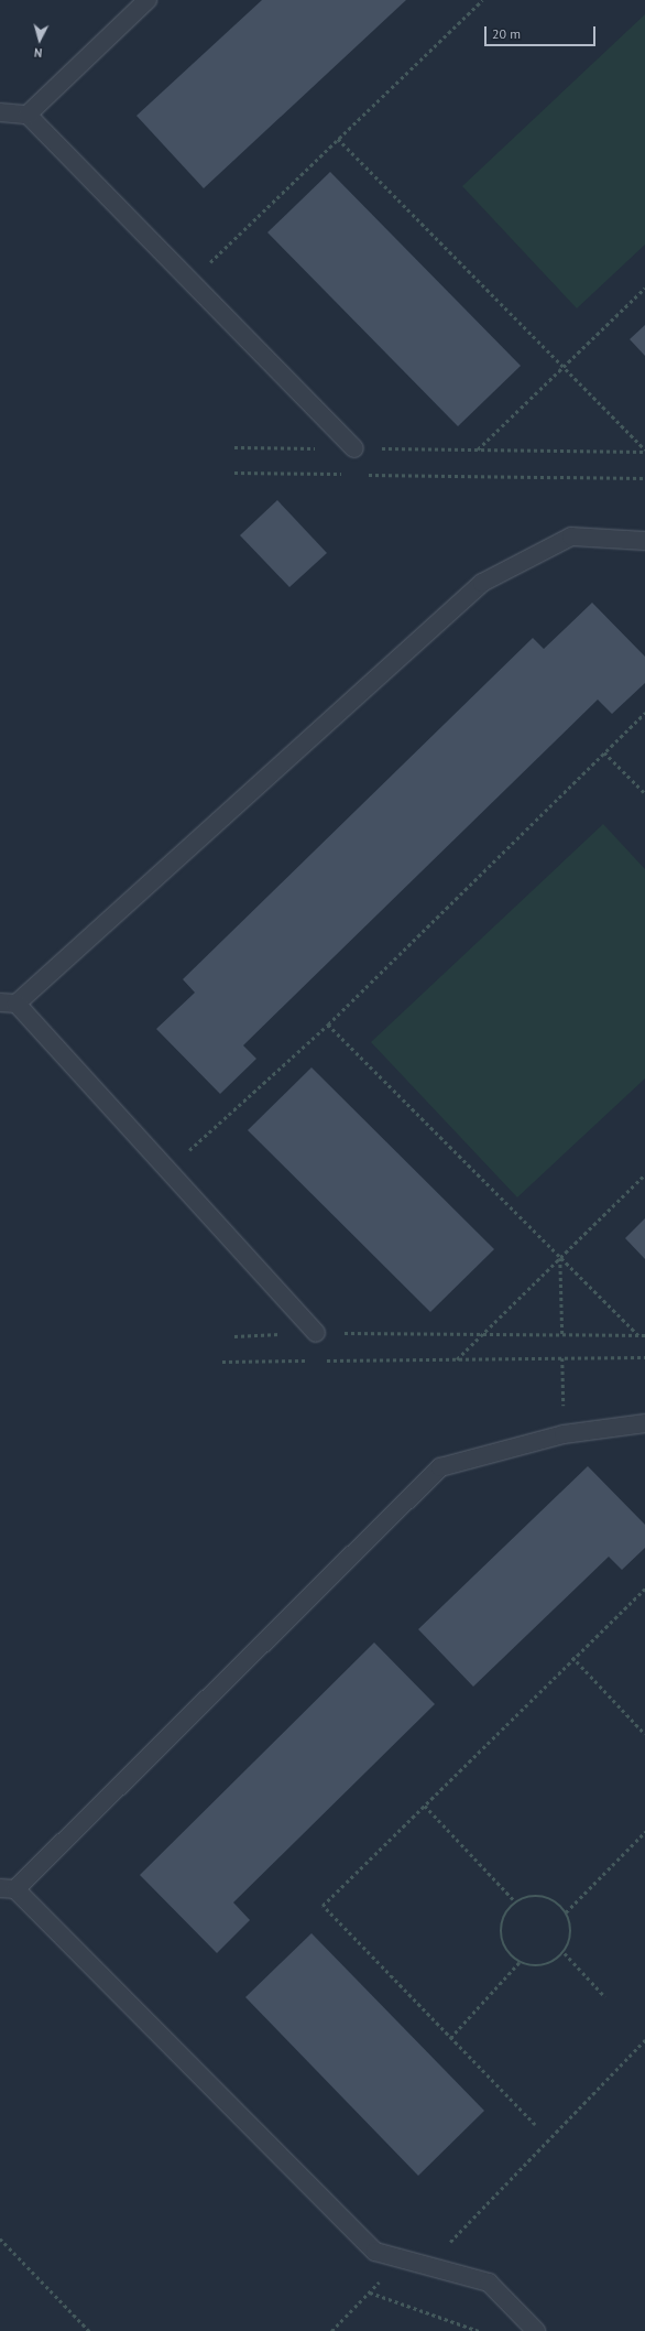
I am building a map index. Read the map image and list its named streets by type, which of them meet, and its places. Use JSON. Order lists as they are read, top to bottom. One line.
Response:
{"scale_bar":"20 m","north":"bottom"}
